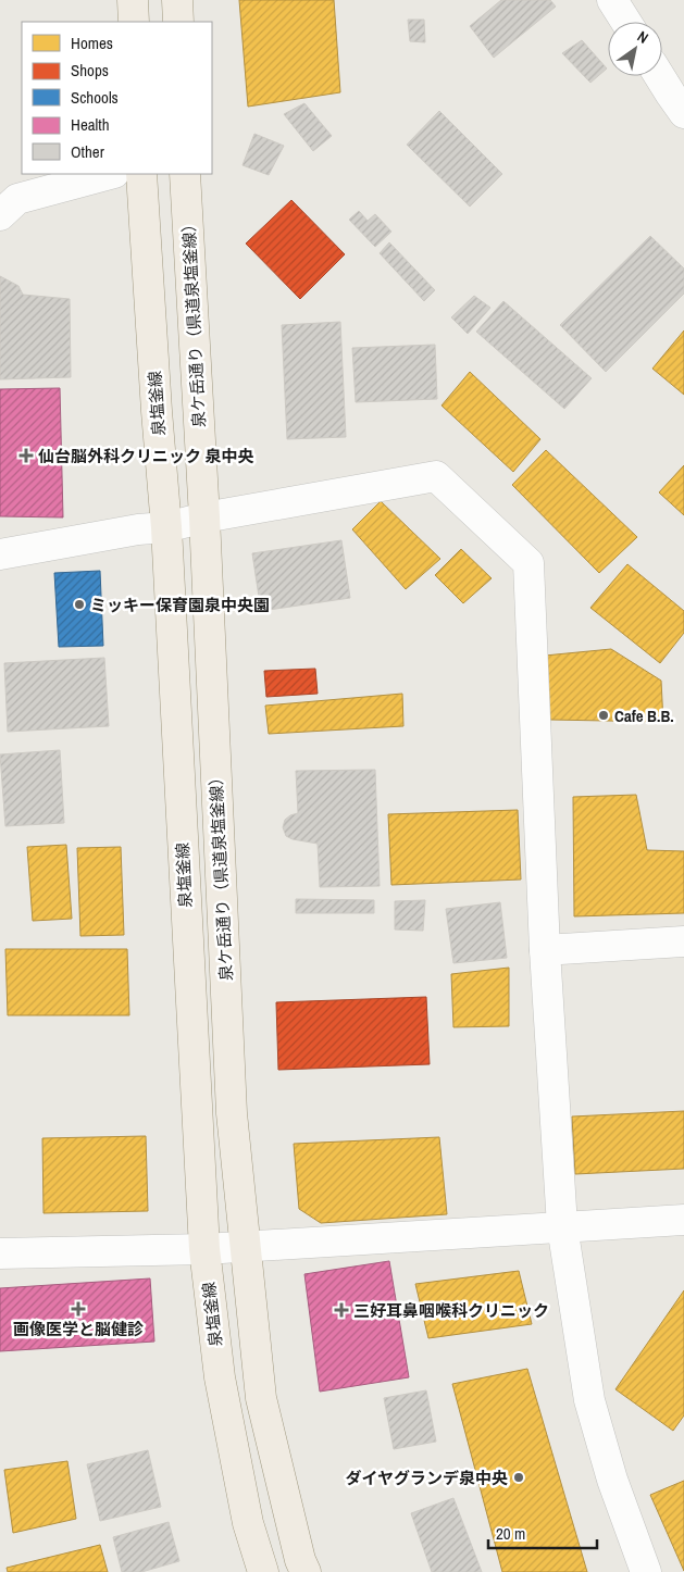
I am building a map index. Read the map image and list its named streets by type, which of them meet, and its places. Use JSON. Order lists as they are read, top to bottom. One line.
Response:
{"streets":{"main road":["泉ケ岳通り（県道泉塩釜線）","泉塩釜線"]},"places":{"health":["仙台脳外科クリニック 泉中央","画像医学と脳健診","三好耳鼻咽喉科クリニック"],"other":["ミッキー保育園泉中央園","Cafe B.B.","ダイヤグランデ泉中央"]},"legend":["Homes","Shops","Schools","Health","Other"],"scale_bar":"20 m","north":"top right"}
